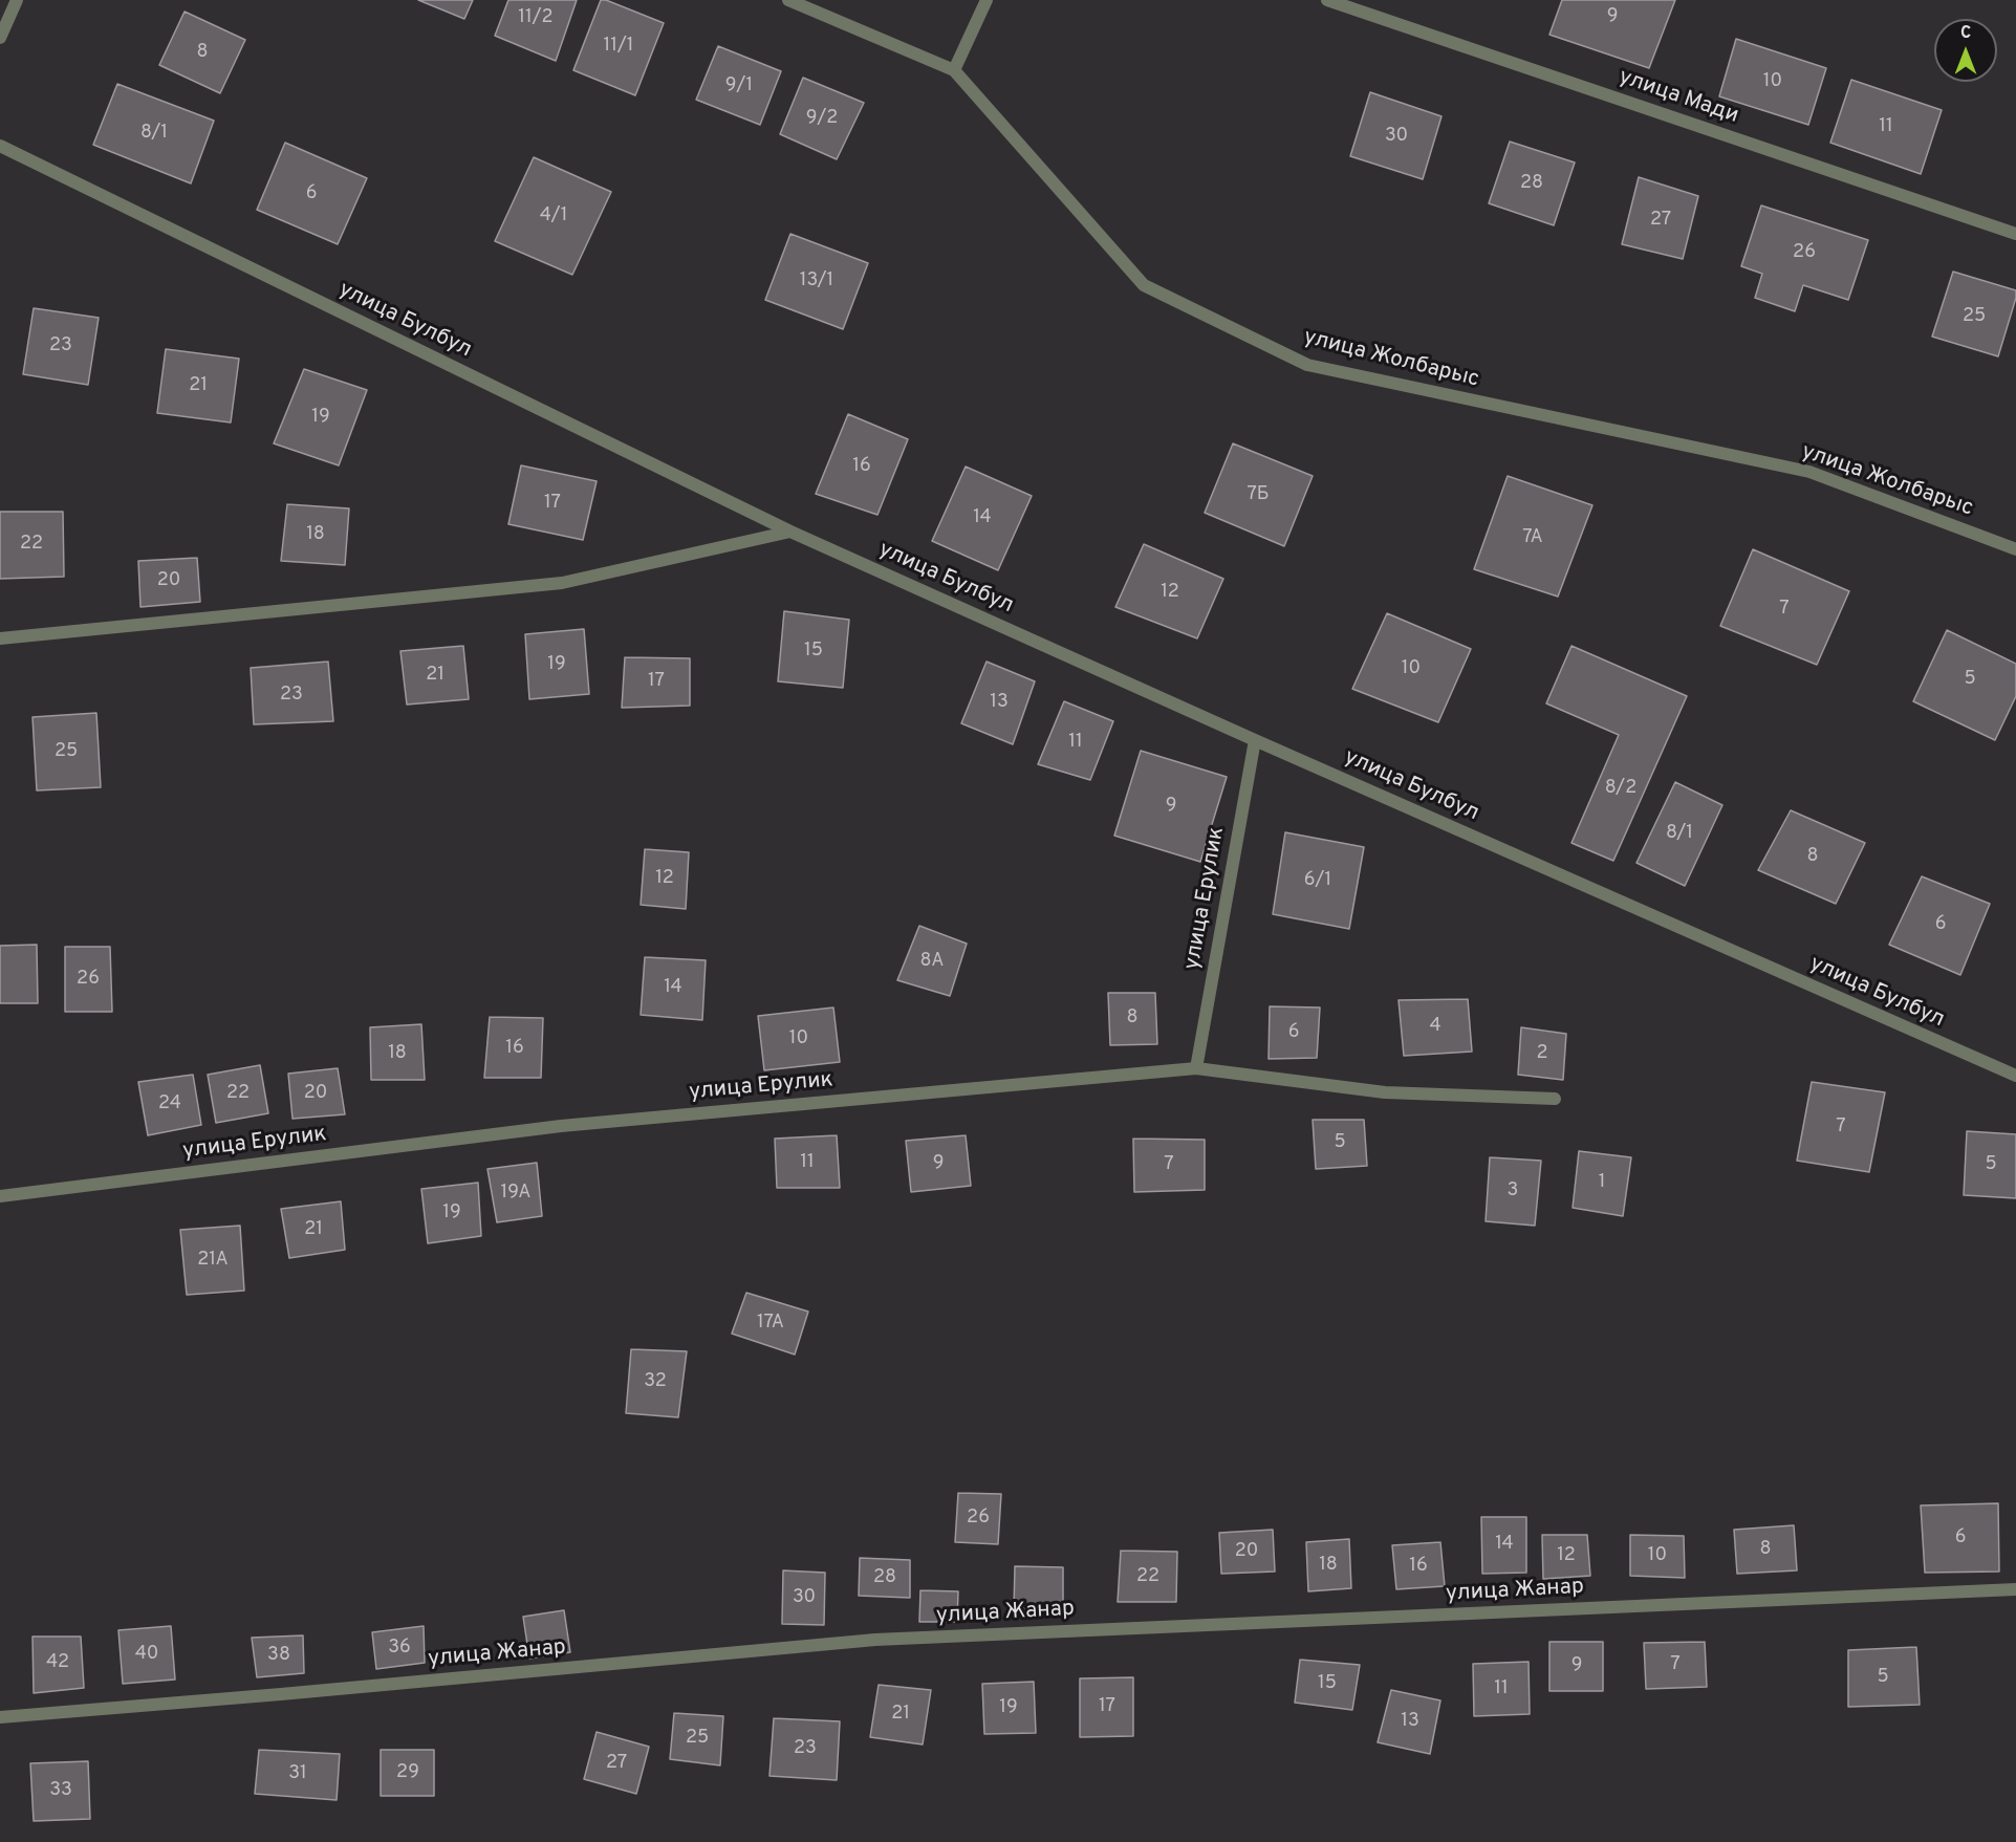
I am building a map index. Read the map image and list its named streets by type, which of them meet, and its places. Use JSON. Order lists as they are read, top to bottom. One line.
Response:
{"streets":{"street":["улица Мади","улица Булбул","улица Жолбарыс","улица Ерулик","улица Жанар"]},"crossings":[["улица Булбул","улица Ерулик"]],"house_numbers":["9","11/2","11/1","8","10","9/1","9/2","11","8/1","30","28","6","4/1","27","26","13/1","25","23","21","19","16","7Б","17","14","18","7А","22","20","12","7","15","19","10","21","5","17","23","13","11","25","8/2","9","8/1","8","12","6/1","6","8А","26","14","8","4","6","10","16","18","2","22","20","24","7","5","11","9","7","5","1","3","19А","19","21","21А","17А","32","26","6","14","8","20","12","10","18","16","22","28","30","36","40","38","42","7","9","5","15","11","17","19","21","13","25","23","27","29","31","33"],"north":"top"}
